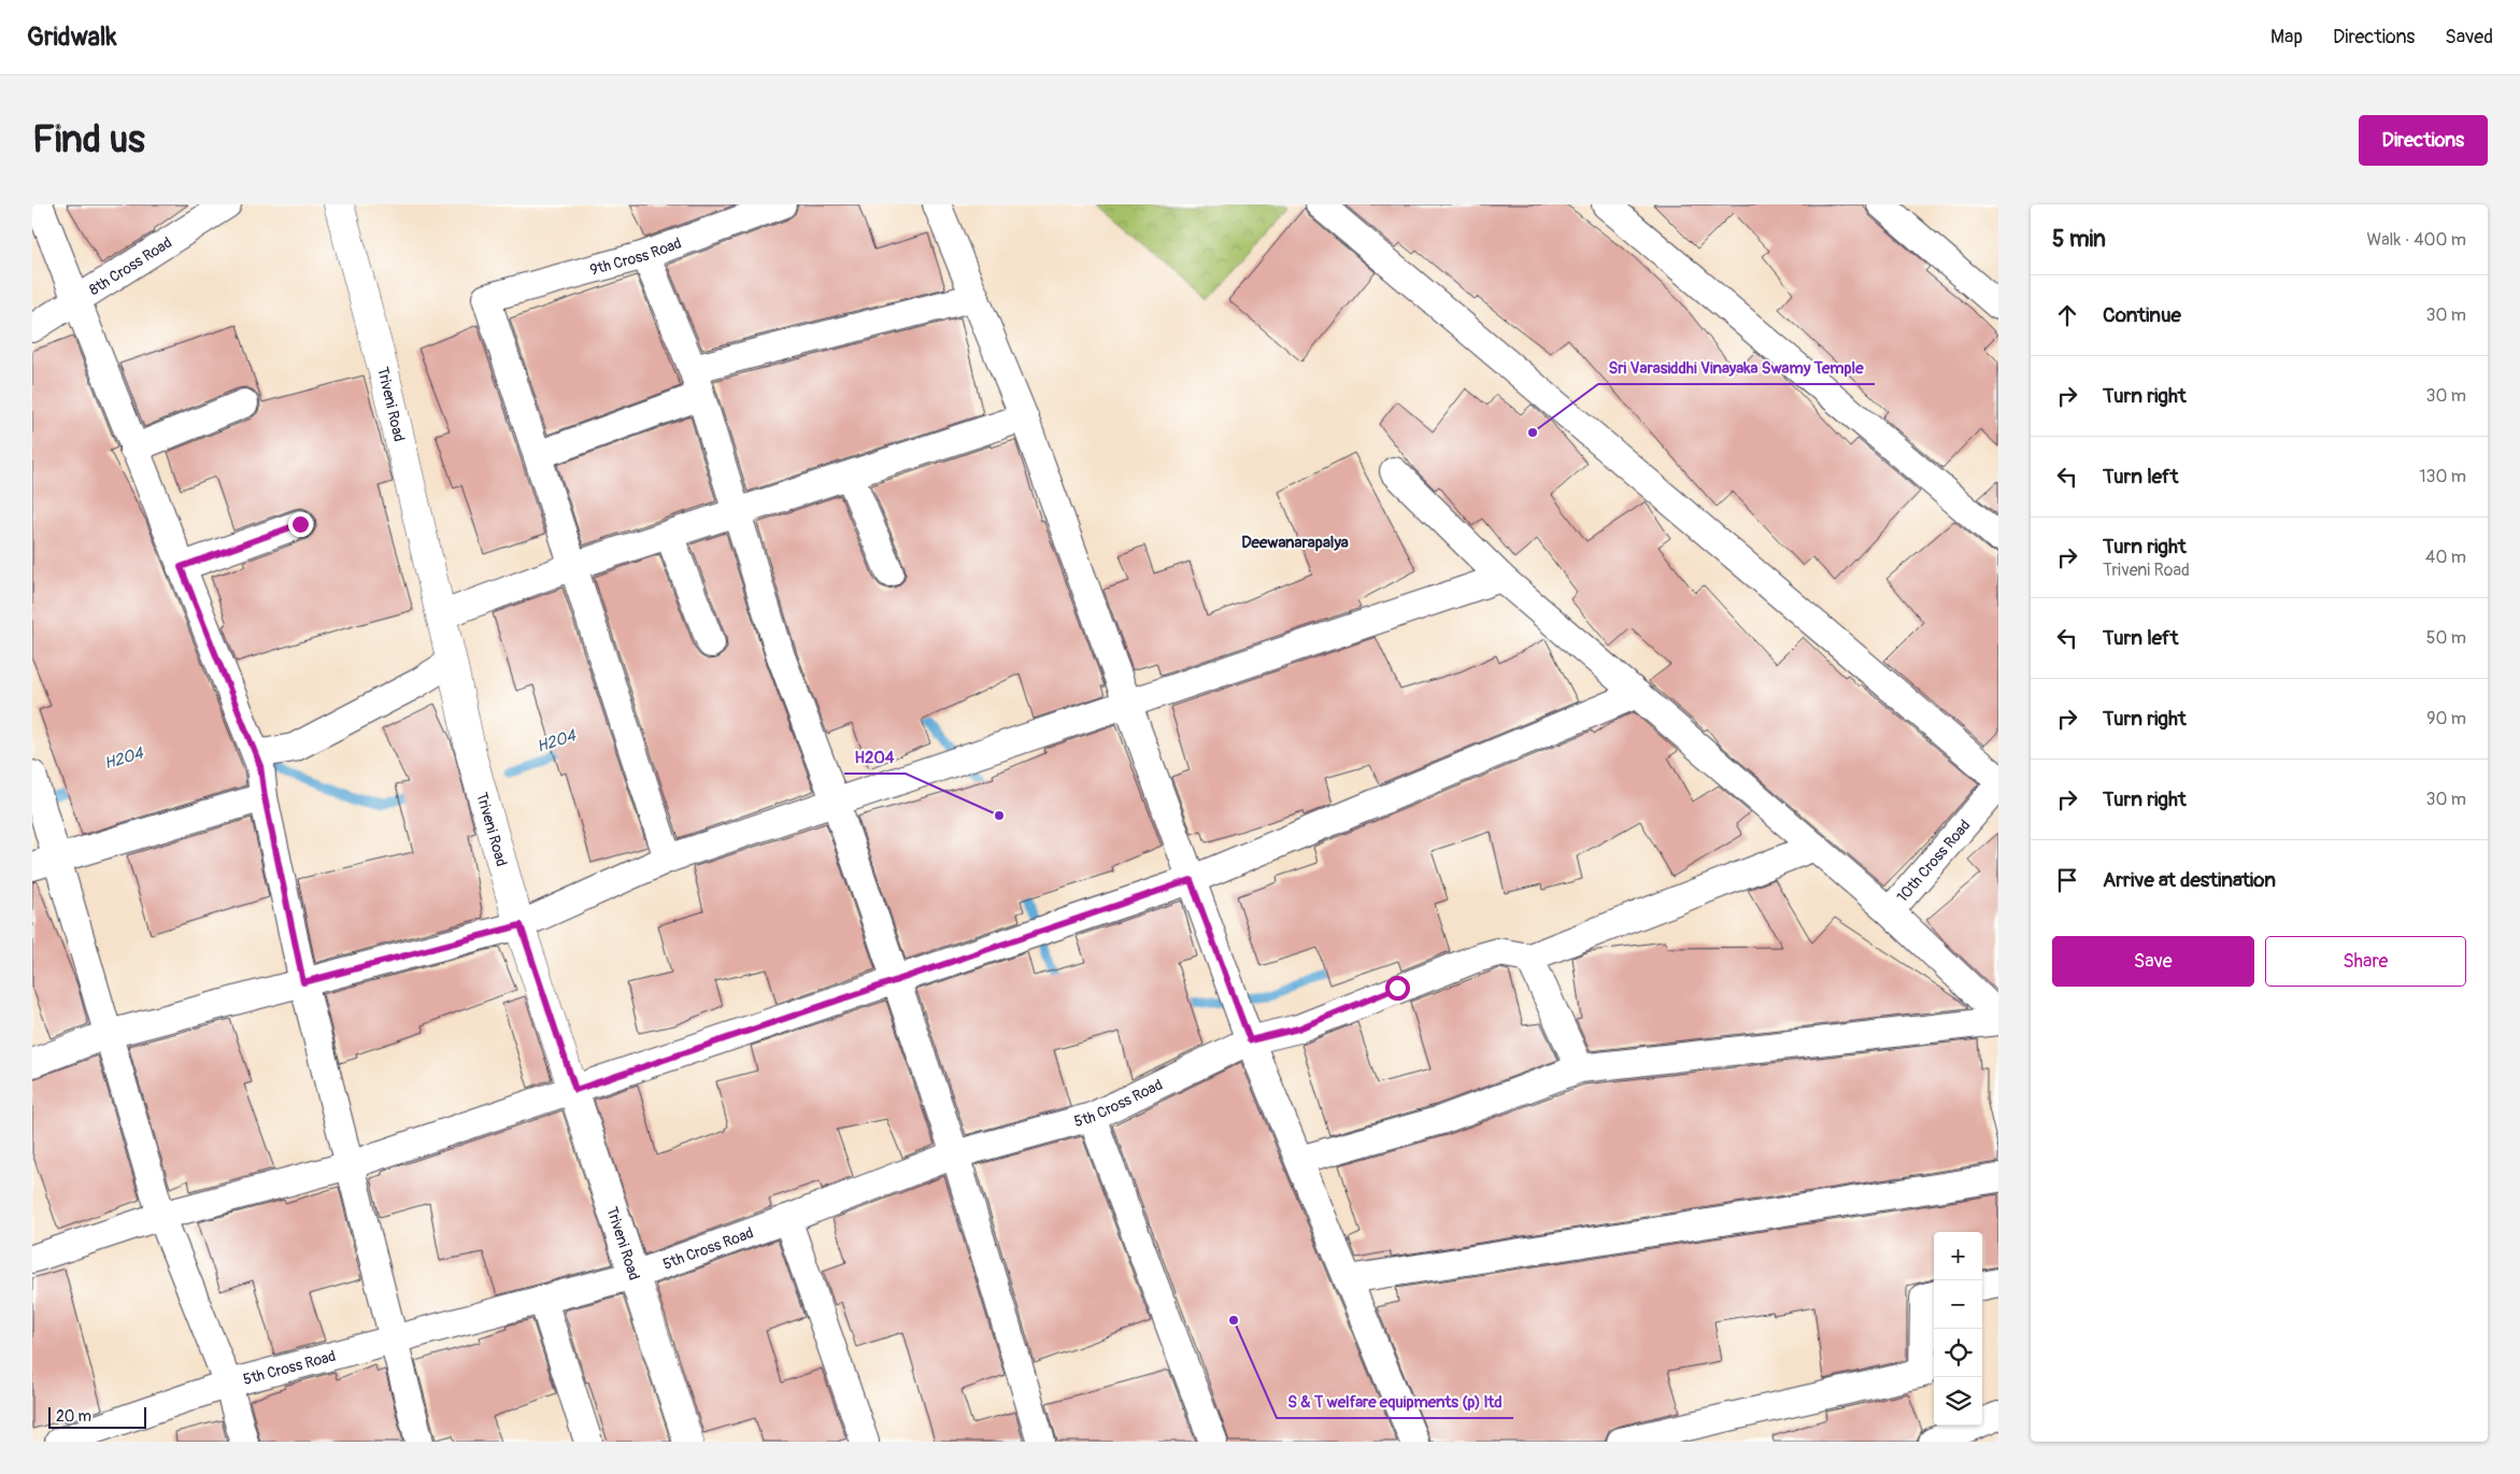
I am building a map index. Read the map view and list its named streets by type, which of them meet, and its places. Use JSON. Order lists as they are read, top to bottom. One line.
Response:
{"streets":{"street":["9th Cross Road","8th Cross Road","Triveni Road","10th Cross Road","5th Cross Road"]},"crossings":[["Triveni Road","5th Cross Road"]],"districts":["Deewanarapalya"],"water":["H204"],"places":["Sri Varasiddhi Vinayaka Swamy Temple","H204","S & T welfare equipments (p) ltd"],"scale_bar":"20 m","page":{"header":"Gridwalk","nav":["Map","Directions","Saved"],"buttons":["Directions",["Save","Share"]],"title":"Find us","heading":["5 min","Walk · 400 m"],"list":[["Continue","30 m"],["Turn right","30 m"],["Turn left","130 m"],["Turn right","Triveni Road","40 m"],["Turn left","50 m"],["Turn right","90 m"],["Turn right","30 m"],"Arrive at destination"],"map_buttons":["+","−"],"scale":"20 m"}}
